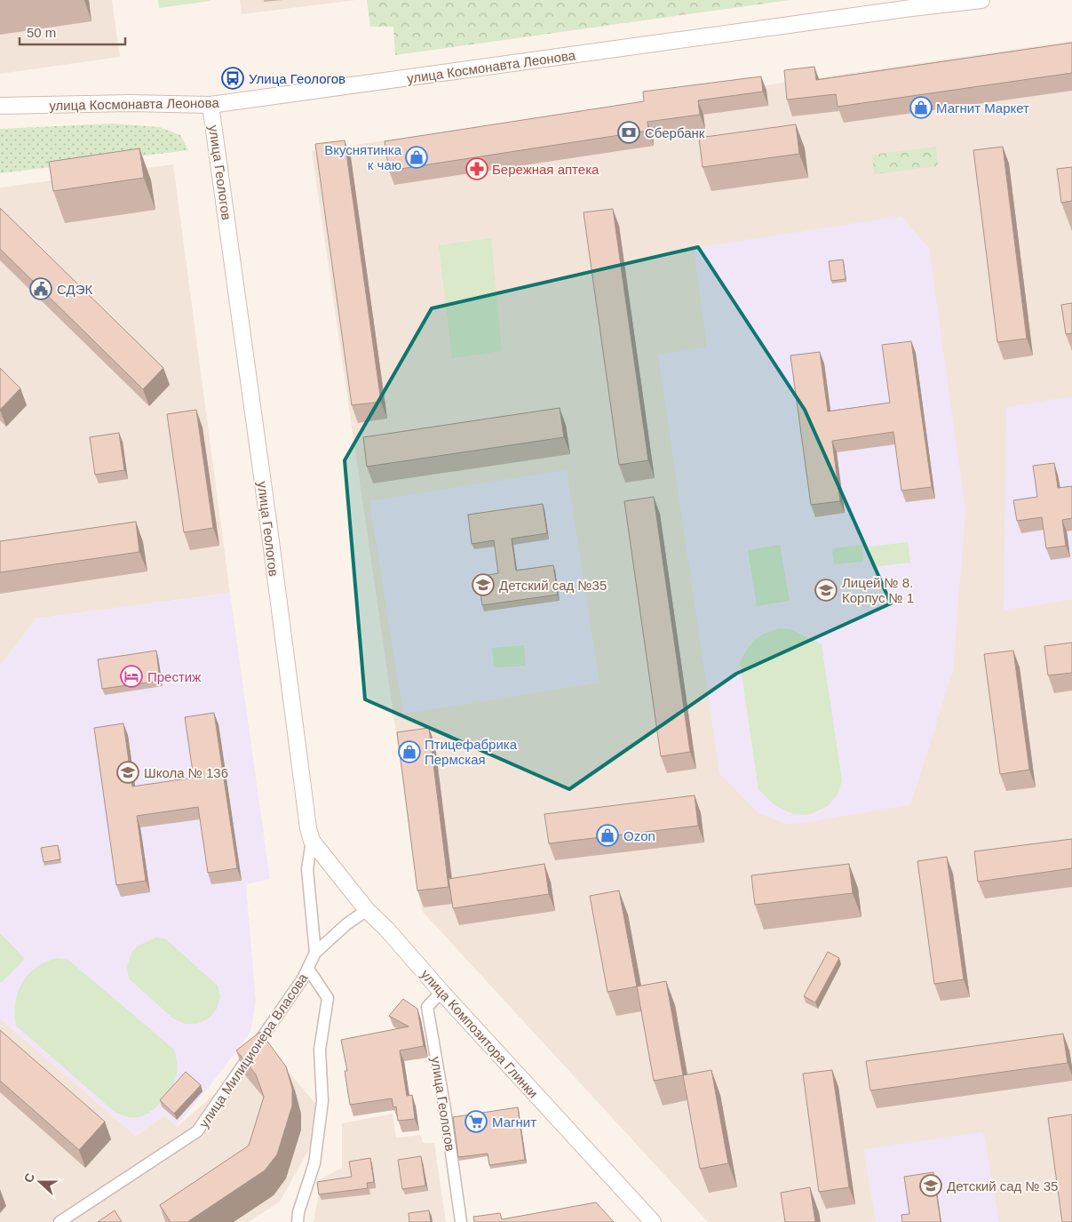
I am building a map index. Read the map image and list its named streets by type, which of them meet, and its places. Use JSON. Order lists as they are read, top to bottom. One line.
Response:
{"streets":{"street":["улица Космонавта Леонова","улица Геологов","улица Композитора Глинки","улица Милиционера Власова"]},"crossings":[["улица Космонавта Леонова","улица Геологов"],["улица Геологов","улица Композитора Глинки"],["улица Геологов","улица Милиционера Власова"],["улица Композитора Глинки","улица Милиционера Власова"]],"places":{"bus stop":["Улица Геологов"],"shop":["Магнит Маркет","Вкуснятинка к чаю","Птицефабрика Пермская","Ozon"],"bank":["Сбербанк"],"pharmacy":["Бережная аптека"],"public building":["СДЭК"],"school or university":["Детский сад №35","Лицей № 8. Корпус № 1","Школа № 136","Детский сад № 35"],"hotel":["Престиж"],"supermarket":["Магнит"]},"scale_bar":"50 m","north":"left"}
